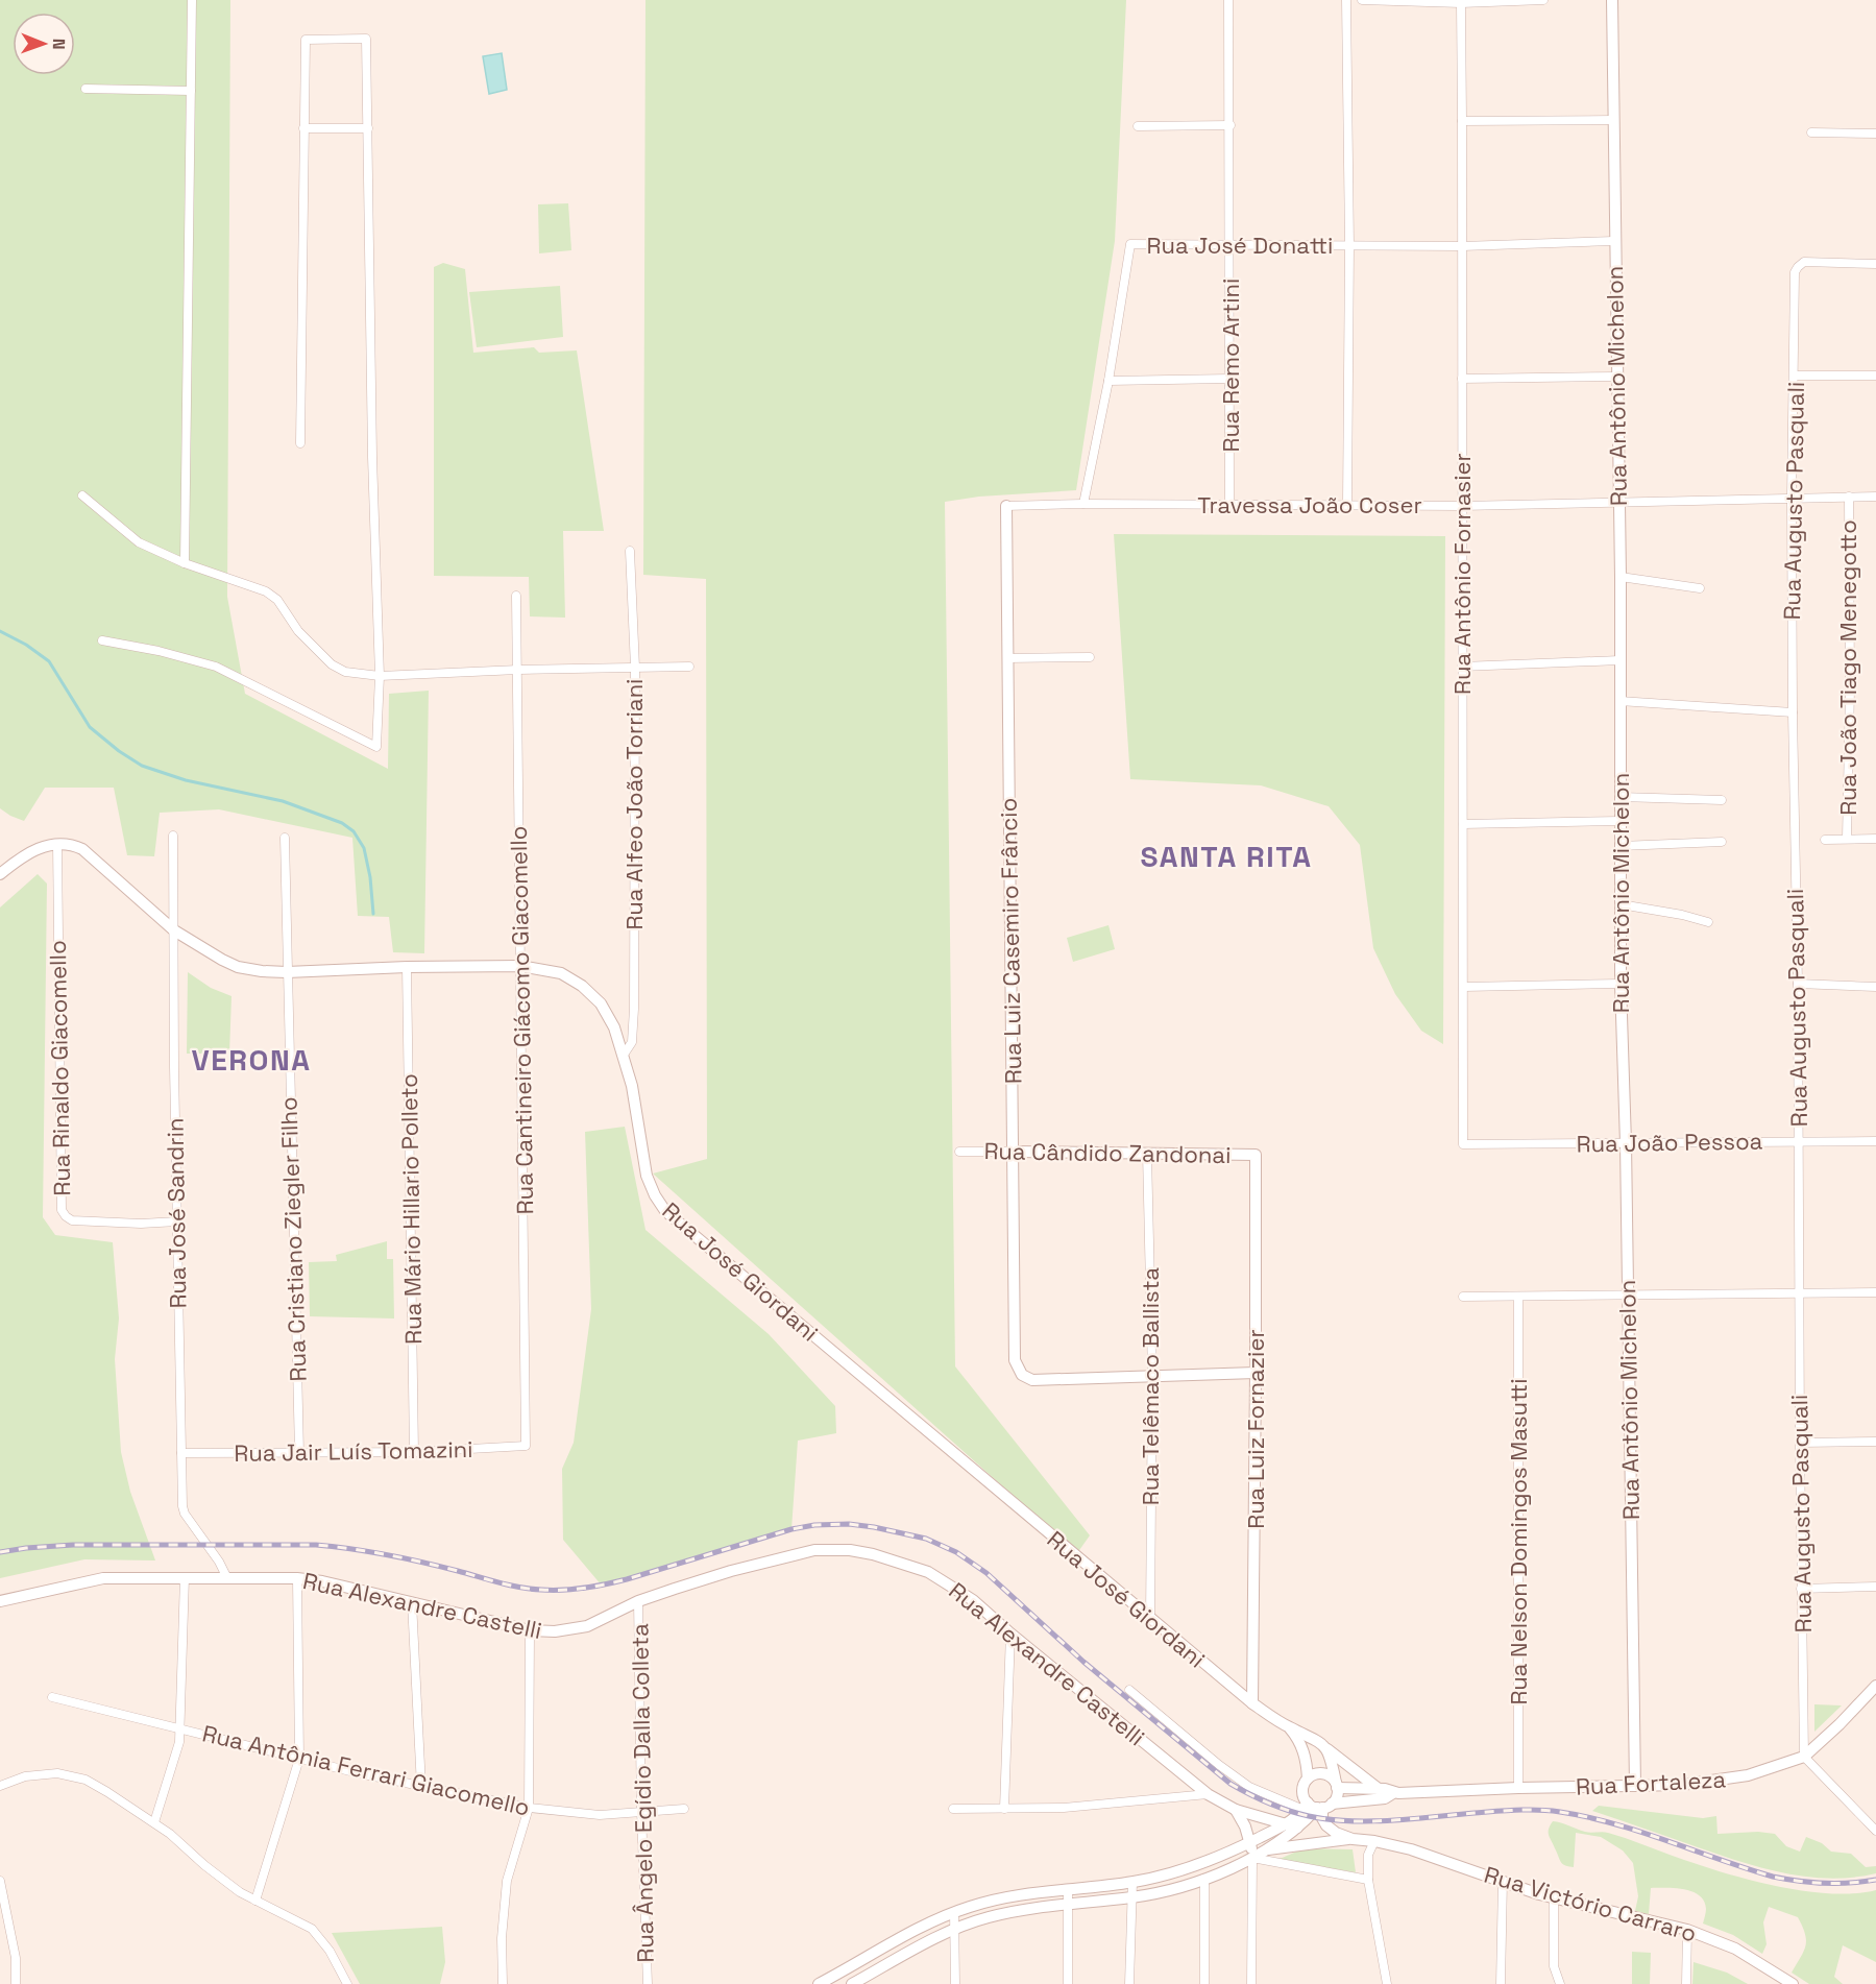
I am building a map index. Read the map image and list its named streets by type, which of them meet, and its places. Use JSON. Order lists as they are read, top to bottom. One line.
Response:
{"streets":{"street":["Rua José Donatti","Rua Remo Artini","Rua Antônio Michelon","Rua Augusto Pasquali","Travessa João Coser","Rua Antônio Fornasier","Rua João Tiago Menegotto","Rua Alfeo João Torriani","Rua Luiz Casemiro Frâncio","Rua Cantineiro Giácomo Giacomello","Rua Rinaldo Giacomello","Rua João Pessoa","Rua Cândido Zandonai","Rua Mário Hillario Polleto","Rua José Sandrin","Rua Cristiano Ziegler Filho","Rua José Giordani","Rua Telêmaco Ballista","Rua Luiz Fornazier","Rua Jair Luís Tomazini","Rua Nelson Domingos Masutti","Rua Alexandre Castelli","Rua Antônia Ferrari Giacomello","Rua Fortaleza","Rua Ângelo Egídio Dalla Colleta","Rua Victório Carraro"]},"crossings":[["Rua José Donatti","Rua Remo Artini"],["Rua José Donatti","Rua Antônio Michelon"],["Rua José Donatti","Travessa João Coser"],["Rua José Donatti","Rua Antônio Fornasier"],["Rua Remo Artini","Travessa João Coser"],["Rua Antônio Michelon","Travessa João Coser"],["Rua Antônio Michelon","Rua João Pessoa"],["Rua Antônio Michelon","Rua Fortaleza"],["Rua Augusto Pasquali","Travessa João Coser"],["Rua Augusto Pasquali","Rua João Pessoa"],["Rua Augusto Pasquali","Rua Fortaleza"],["Travessa João Coser","Rua Antônio Fornasier"],["Travessa João Coser","Rua João Tiago Menegotto"],["Travessa João Coser","Rua Luiz Casemiro Frâncio"],["Rua Antônio Fornasier","Rua João Pessoa"],["Rua Alfeo João Torriani","Rua José Giordani"],["Rua Luiz Casemiro Frâncio","Rua Cândido Zandonai"],["Rua Luiz Casemiro Frâncio","Rua Telêmaco Ballista"],["Rua Cantineiro Giácomo Giacomello","Rua José Giordani"],["Rua Cantineiro Giácomo Giacomello","Rua Jair Luís Tomazini"],["Rua Rinaldo Giacomello","Rua José Sandrin"],["Rua Rinaldo Giacomello","Rua José Giordani"],["Rua Cândido Zandonai","Rua Telêmaco Ballista"],["Rua Cândido Zandonai","Rua Luiz Fornazier"],["Rua Mário Hillario Polleto","Rua José Giordani"],["Rua Mário Hillario Polleto","Rua Jair Luís Tomazini"],["Rua José Sandrin","Rua José Giordani"],["Rua José Sandrin","Rua Jair Luís Tomazini"],["Rua José Sandrin","Rua Alexandre Castelli"],["Rua Cristiano Ziegler Filho","Rua José Giordani"],["Rua Cristiano Ziegler Filho","Rua Jair Luís Tomazini"],["Rua José Giordani","Rua Telêmaco Ballista"],["Rua José Giordani","Rua Luiz Fornazier"],["Rua José Giordani","Rua Fortaleza"],["Rua José Giordani","Rua Victório Carraro"],["Rua Nelson Domingos Masutti","Rua Fortaleza"],["Rua Alexandre Castelli","Rua Ângelo Egídio Dalla Colleta"],["Rua Antônia Ferrari Giacomello","Rua Ângelo Egídio Dalla Colleta"],["Rua Fortaleza","Rua Victório Carraro"]],"districts":["SANTA RITA","VERONA"],"north":"right"}
